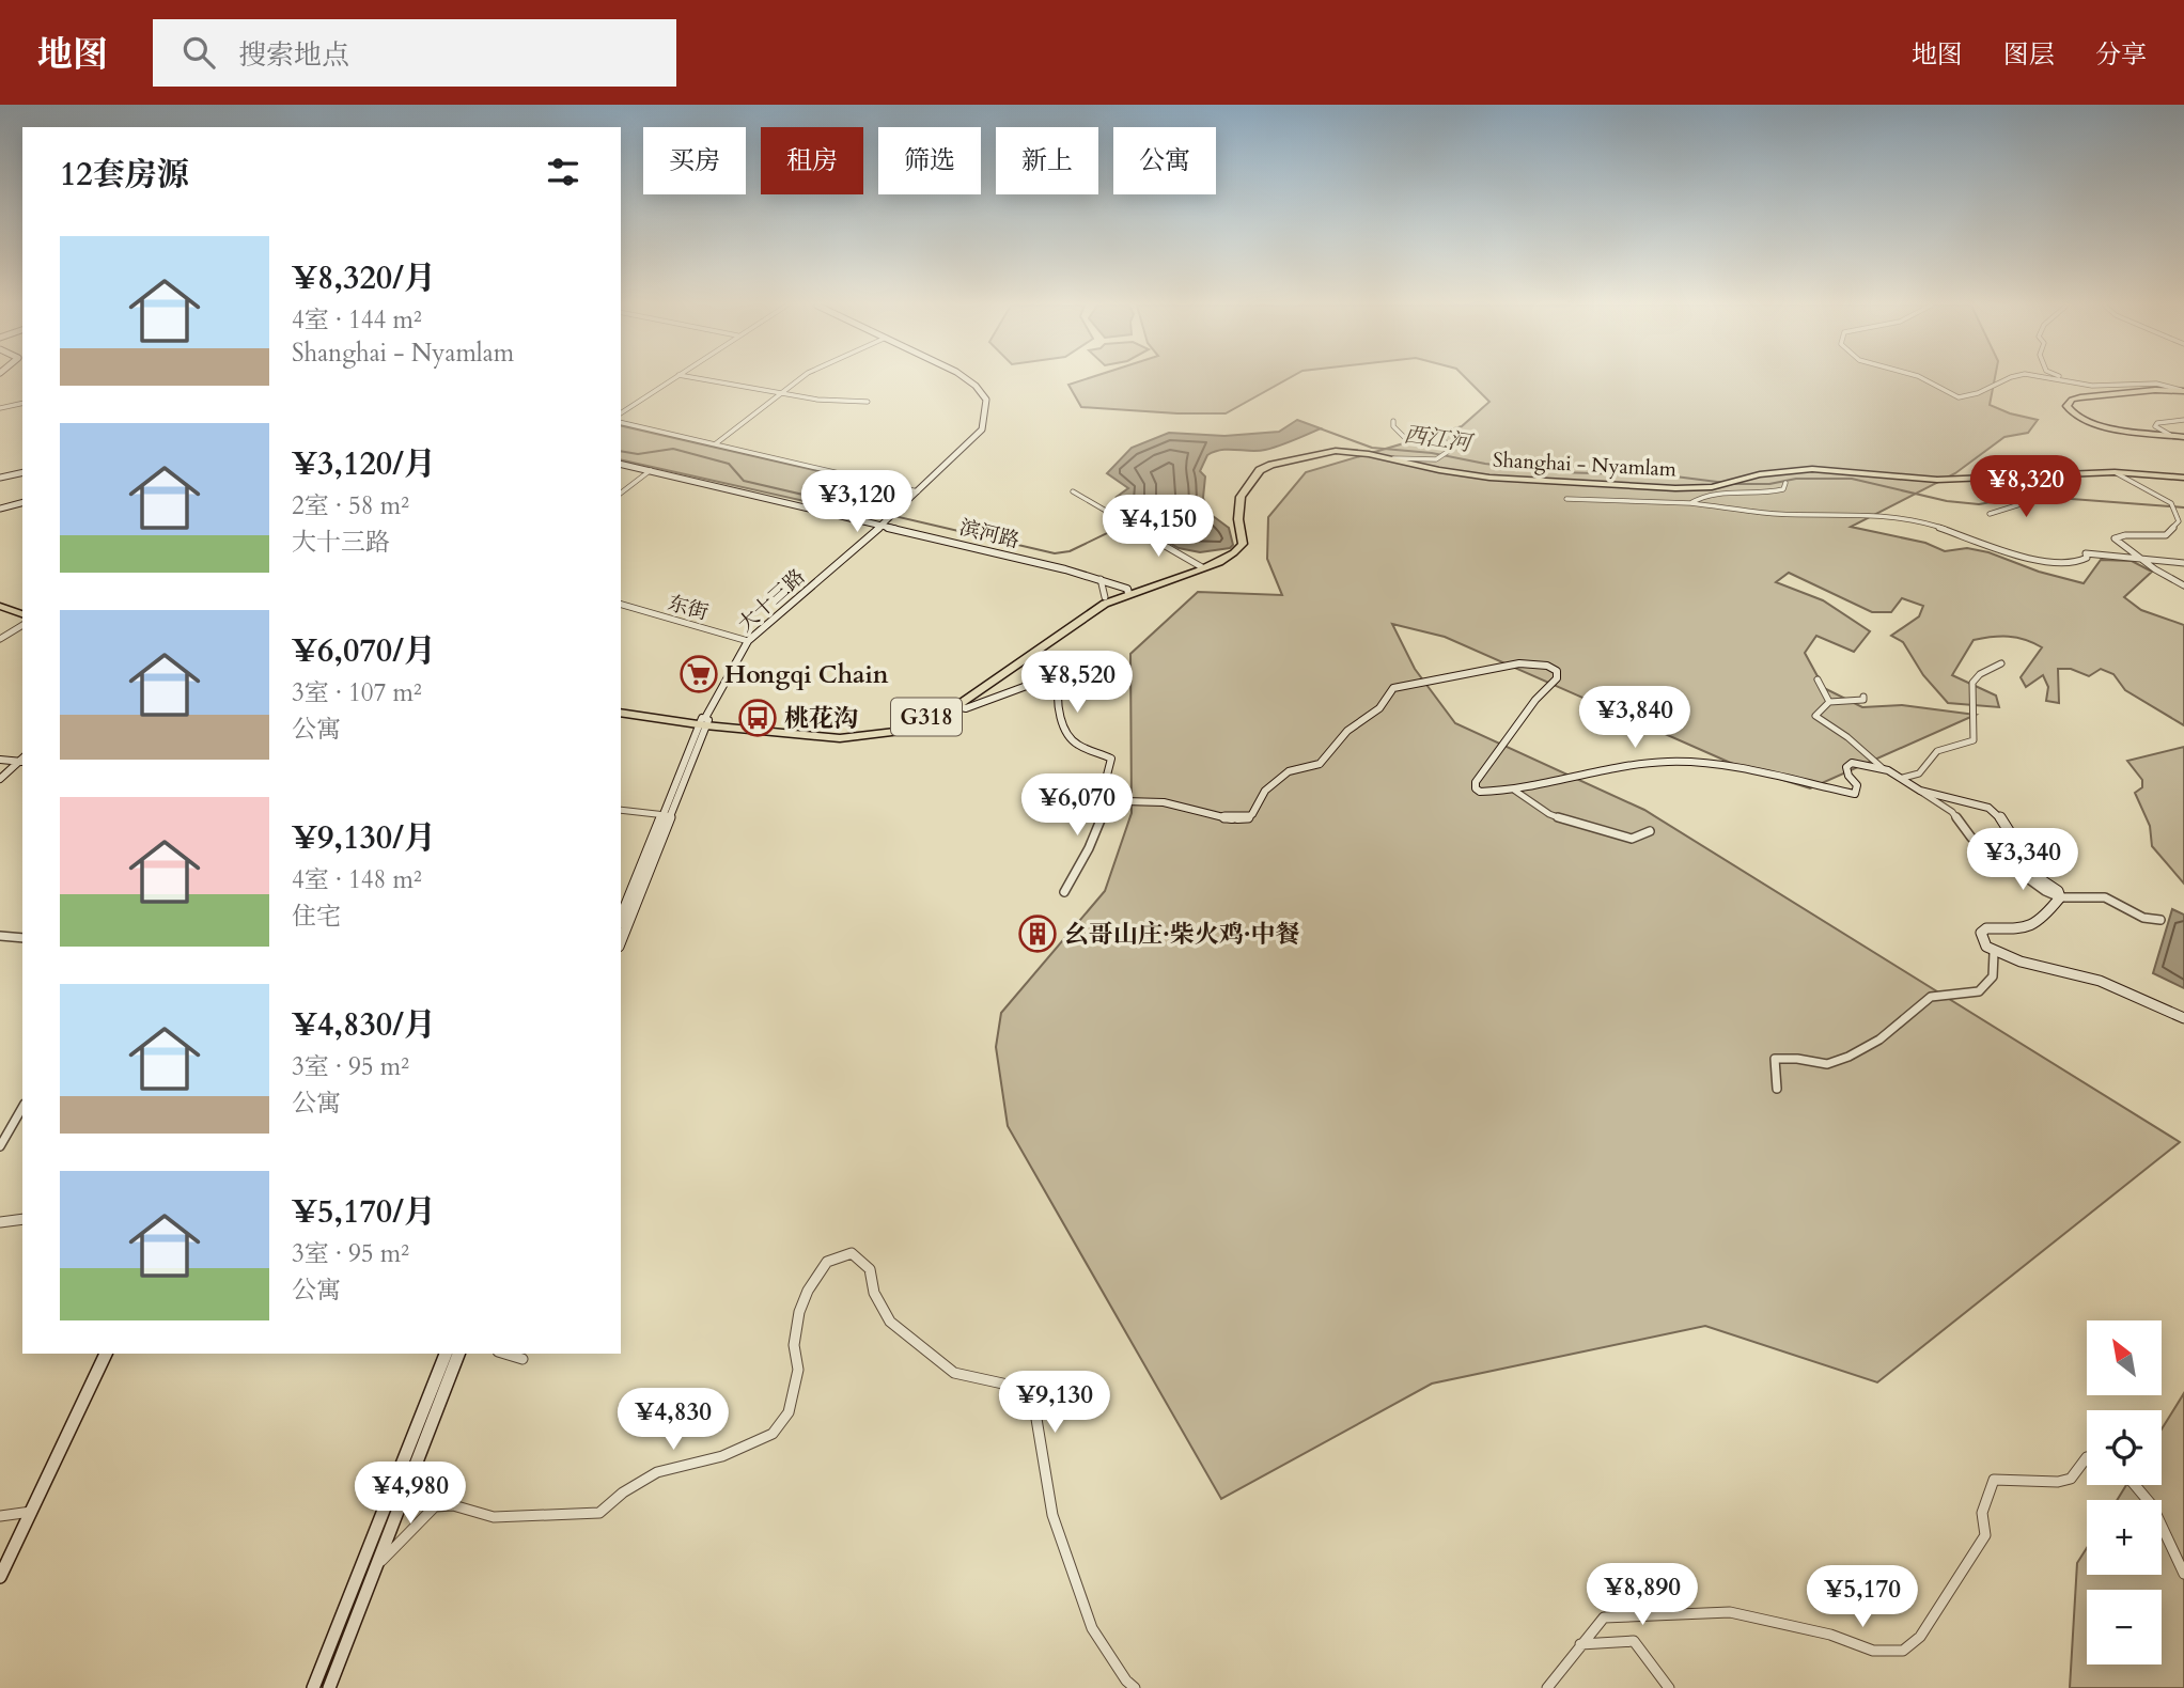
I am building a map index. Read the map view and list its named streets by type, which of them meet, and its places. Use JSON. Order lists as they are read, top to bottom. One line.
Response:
{"streets":{"highway":["Shanghai - Nyamlam","G318"],"street":["滨河路","大十三路","东街"]},"crossings":[["Shanghai - Nyamlam","滨河路"],["Shanghai - Nyamlam","大十三路"],["Shanghai - Nyamlam","G318"],["滨河路","大十三路"],["滨河路","G318"],["大十三路","东街"],["大十三路","G318"]],"water":["西江河"],"places":{"supermarket":["Hongqi Chain"],"bus stop":["桃花沟"],"building":["幺哥山庄·柴火鸡·中餐"]},"north":"top left","page":{"header":"地图","search":"搜索地点","nav":["地图","图层","分享"],"chip":["买房","租房","筛选","新上","公寓"],"heading":"12套房源","list":[{"name":"¥8,320/月","note":"4室 · 144 m² · Shanghai - Nyamlam"},{"name":"¥3,120/月","note":"2室 · 58 m² · 大十三路"},{"name":"¥6,070/月","note":"3室 · 107 m² · 公寓"},{"name":"¥9,130/月","note":"4室 · 148 m² · 住宅"},{"name":"¥4,830/月","note":"3室 · 95 m² · 公寓"},{"name":"¥5,170/月","note":"3室 · 95 m² · 公寓"}],"price":["¥8,320","¥3,120","¥4,150","¥8,520","¥3,840","¥6,070","¥3,340","¥9,130","¥4,830","¥4,980","¥8,890","¥5,170"],"map_buttons":["+","−"]}}
